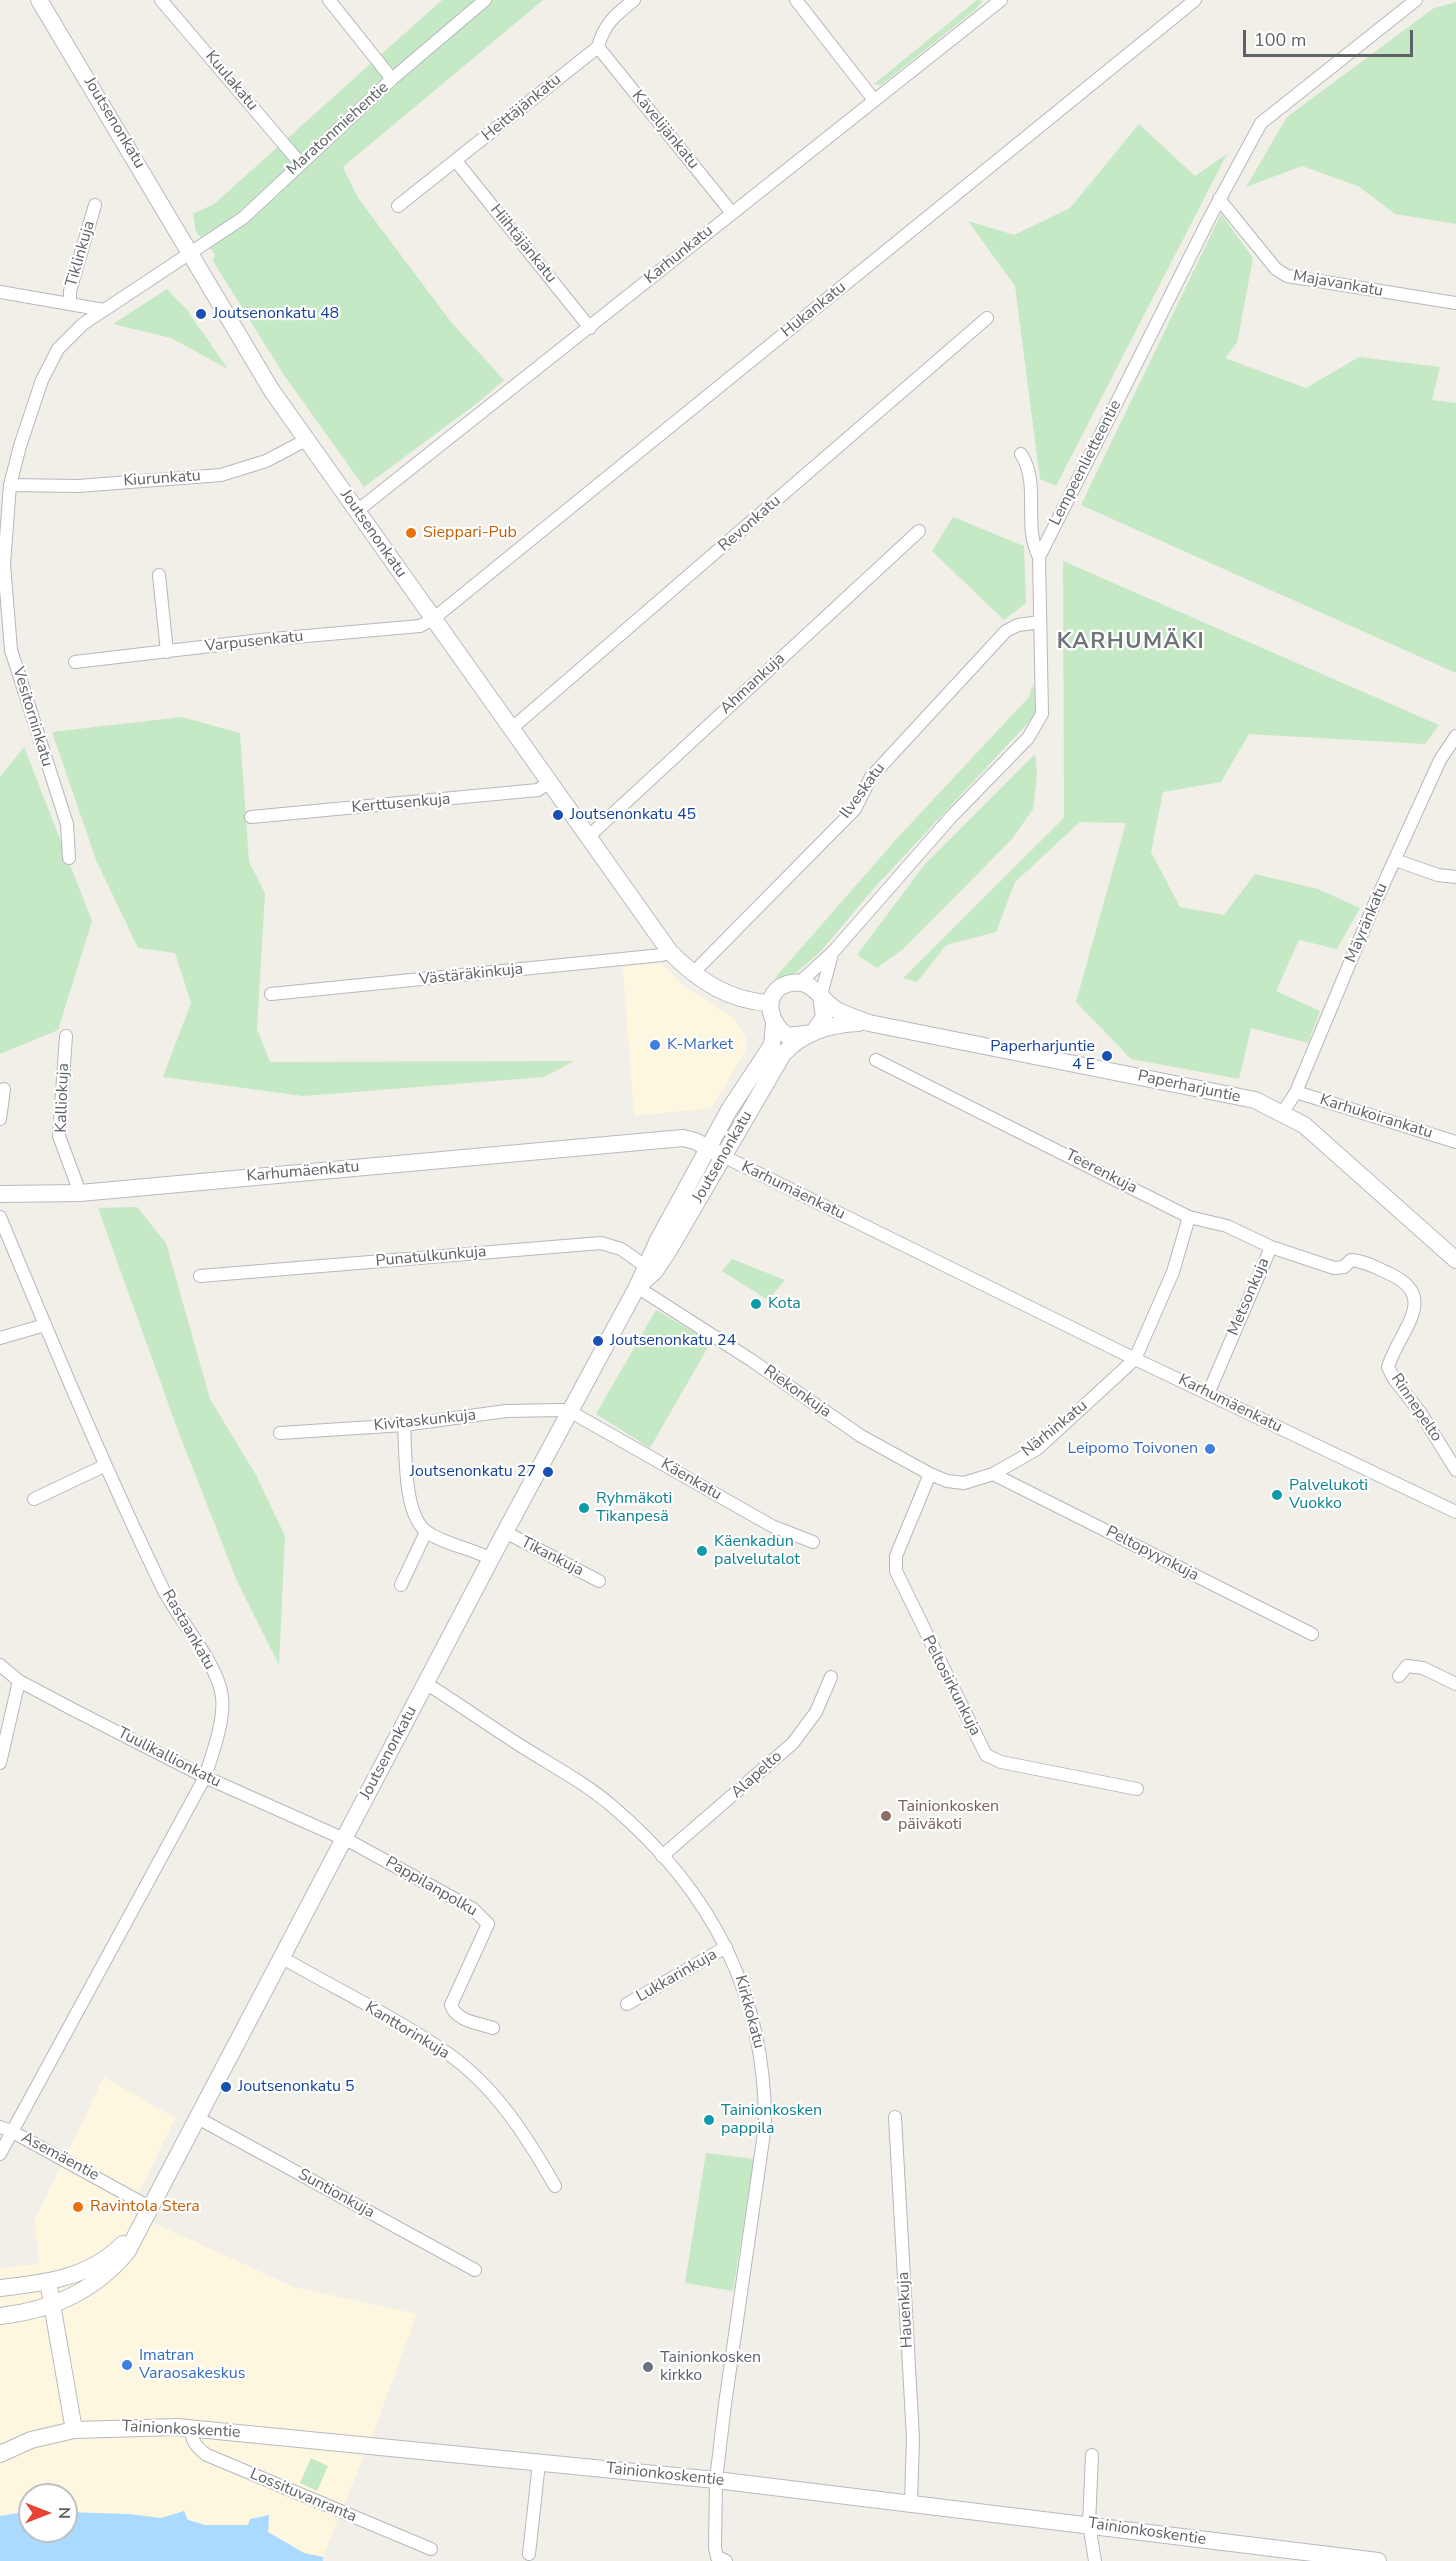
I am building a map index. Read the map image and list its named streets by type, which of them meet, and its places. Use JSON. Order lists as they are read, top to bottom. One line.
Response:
{"streets":{"main road":["Joutsenonkatu","Paperharjuntie","Karhumäenkatu","Tainionkoskentie"],"street":["Kuulakatu","Heittäjänkatu","Maratonmiehentie","Kävelijänkatu","Hiihtäjänkatu","Tiklinkuja","Karhunkatu","Majavankatu","Hukankatu","Lempeenlietteentie","Kiurunkatu","Revonkatu","Varpusenkatu","Ahmankuja","Vesitorninkatu","Ilveskatu","Kerttusenkuja","Mäyränkatu","Västäräkinkuja","Kalliokuja","Karhukoirankatu","Teerenkuja","Punatulkunkuja","Metsonkuja","Riekonkuja","Rinnepelto","Kivitaskunkuja","Närhinkatu","Käenkatu","Peltopyynkuja","Tikankuja","Rastaankatu","Peltosirkunkuja","Tuulikallionkatu","Alapelto","Pappilanpolku","Lukkarinkuja","Kirkkokatu","Kanttorinkuja","Asemäentie","Suntionkuja","Hauenkuja","Lossituvanranta"]},"crossings":[["Kuulakatu","Maratonmiehentie"],["Heittäjänkatu","Kävelijänkatu"],["Heittäjänkatu","Hiihtäjänkatu"],["Joutsenonkatu","Maratonmiehentie"],["Joutsenonkatu","Karhunkatu"],["Joutsenonkatu","Hukankatu"],["Joutsenonkatu","Lempeenlietteentie"],["Joutsenonkatu","Kiurunkatu"],["Joutsenonkatu","Revonkatu"],["Joutsenonkatu","Varpusenkatu"],["Joutsenonkatu","Ahmankuja"],["Joutsenonkatu","Vesitorninkatu"],["Joutsenonkatu","Ilveskatu"],["Joutsenonkatu","Kerttusenkuja"],["Joutsenonkatu","Västäräkinkuja"],["Joutsenonkatu","Paperharjuntie"],["Joutsenonkatu","Karhumäenkatu"],["Joutsenonkatu","Punatulkunkuja"],["Joutsenonkatu","Riekonkuja"],["Joutsenonkatu","Kivitaskunkuja"],["Joutsenonkatu","Käenkatu"],["Joutsenonkatu","Tikankuja"],["Joutsenonkatu","Tuulikallionkatu"],["Joutsenonkatu","Pappilanpolku"],["Joutsenonkatu","Kirkkokatu"],["Joutsenonkatu","Kanttorinkuja"],["Joutsenonkatu","Asemäentie"],["Joutsenonkatu","Suntionkuja"],["Maratonmiehentie","Vesitorninkatu"],["Kävelijänkatu","Karhunkatu"],["Hiihtäjänkatu","Karhunkatu"],["Majavankatu","Lempeenlietteentie"],["Hukankatu","Varpusenkatu"],["Lempeenlietteentie","Ilveskatu"],["Lempeenlietteentie","Paperharjuntie"],["Kiurunkatu","Vesitorninkatu"],["Mäyränkatu","Paperharjuntie"],["Mäyränkatu","Karhukoirankatu"],["Kalliokuja","Karhumäenkatu"],["Karhumäenkatu","Metsonkuja"],["Karhumäenkatu","Närhinkatu"],["Teerenkuja","Metsonkuja"],["Metsonkuja","Rinnepelto"],["Riekonkuja","Närhinkatu"],["Riekonkuja","Peltosirkunkuja"],["Kivitaskunkuja","Käenkatu"],["Närhinkatu","Peltopyynkuja"],["Rastaankatu","Tuulikallionkatu"],["Rastaankatu","Asemäentie"],["Tuulikallionkatu","Pappilanpolku"],["Alapelto","Kirkkokatu"],["Lukkarinkuja","Kirkkokatu"],["Kirkkokatu","Tainionkoskentie"],["Hauenkuja","Tainionkoskentie"],["Tainionkoskentie","Lossituvanranta"]],"districts":["KARHUMÄKI"],"places":["Joutsenonkatu 48","Sieppari-Pub","Joutsenonkatu 45","K-Market","Paperharjuntie 4 E","Kota","Joutsenonkatu 24","Leipomo Toivonen","Joutsenonkatu 27","Palvelukoti Vuokko","Ryhmäkoti Tikanpesä","Käenkadun palvelutalot","Tainionkosken päiväkoti","Joutsenonkatu 5","Tainionkosken pappila","Ravintola Stera","Imatran Varaosakeskus","Tainionkosken kirkko"],"scale_bar":"100 m","north":"right"}
